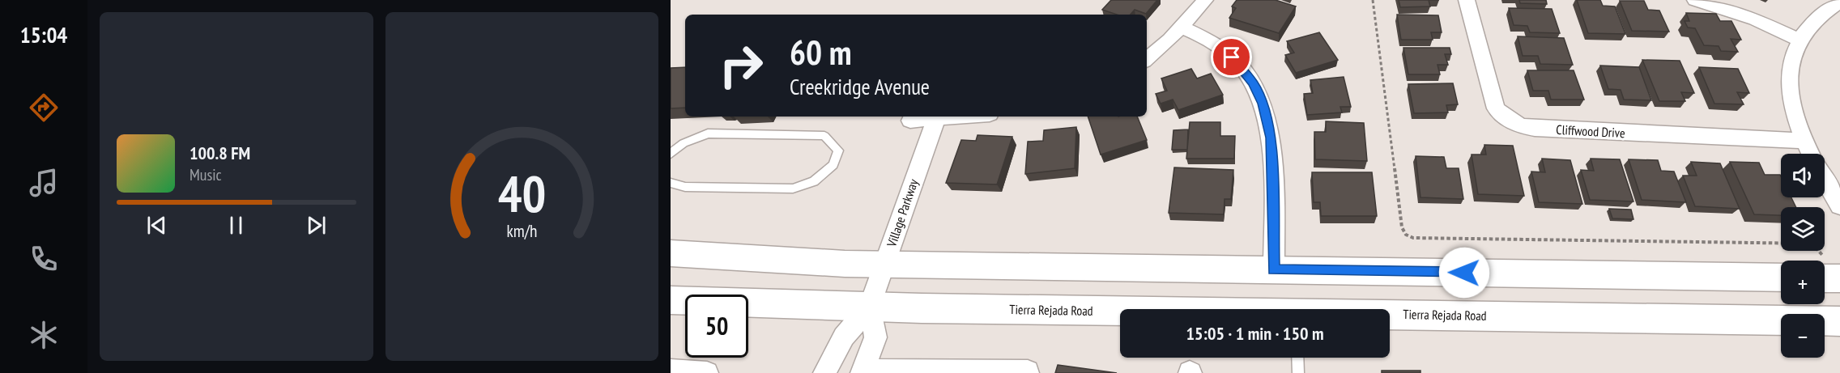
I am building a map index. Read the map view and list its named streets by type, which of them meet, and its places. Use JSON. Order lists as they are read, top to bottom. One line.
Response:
{"streets":{"main road":["Tierra Rejada Road"],"street":["Cliffwood Drive","Village Parkway"]},"crossings":[["Village Parkway","Tierra Rejada Road"]],"page":{"tabs":"15:04","turn":["60 m","Creekridge Avenue"],"song":["100.8 FM","Music"],"map_buttons":["+","−"],"limit":"50","trip":"15:05 · 1 min · 150 m","gauge":["40","km/h"]}}
